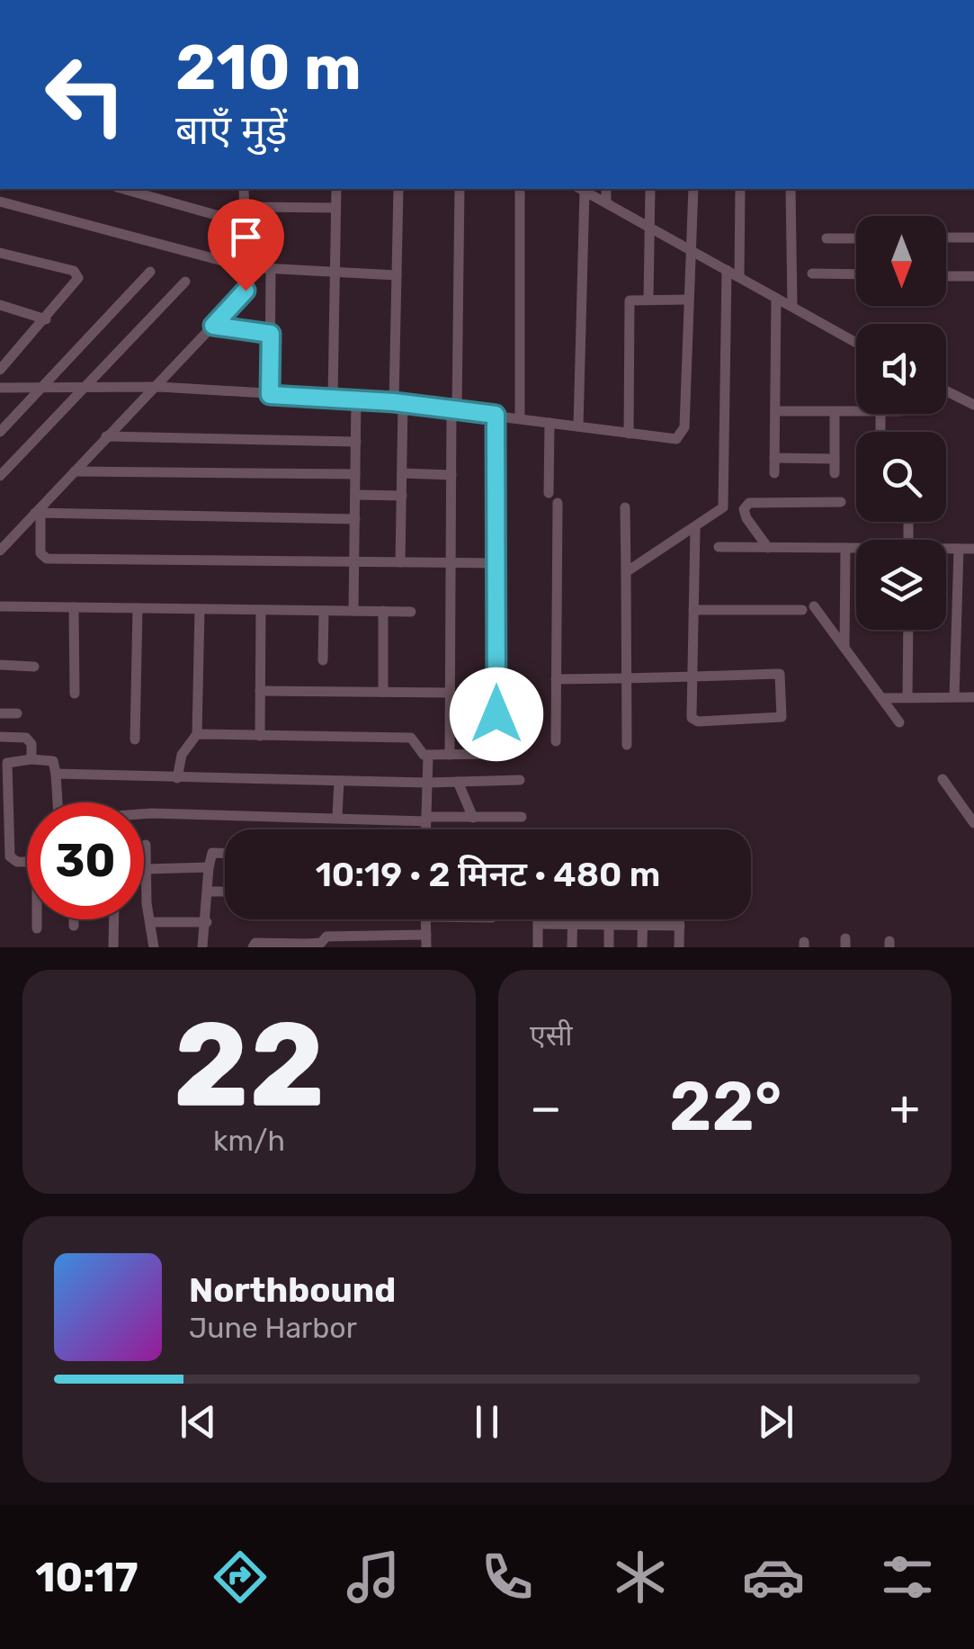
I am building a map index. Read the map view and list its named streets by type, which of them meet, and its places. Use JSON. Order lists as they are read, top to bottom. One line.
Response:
{"north":"bottom","page":{"turn":["210 m","बाएँ मुड़ें"],"limit":"30","trip":"10:19 · 2 मिनट · 480 m","tile":[["22","km/h"],"एसी"],"heat":["−","22°","+"],"song":["Northbound","June Harbor"],"tabs":"10:17"}}
